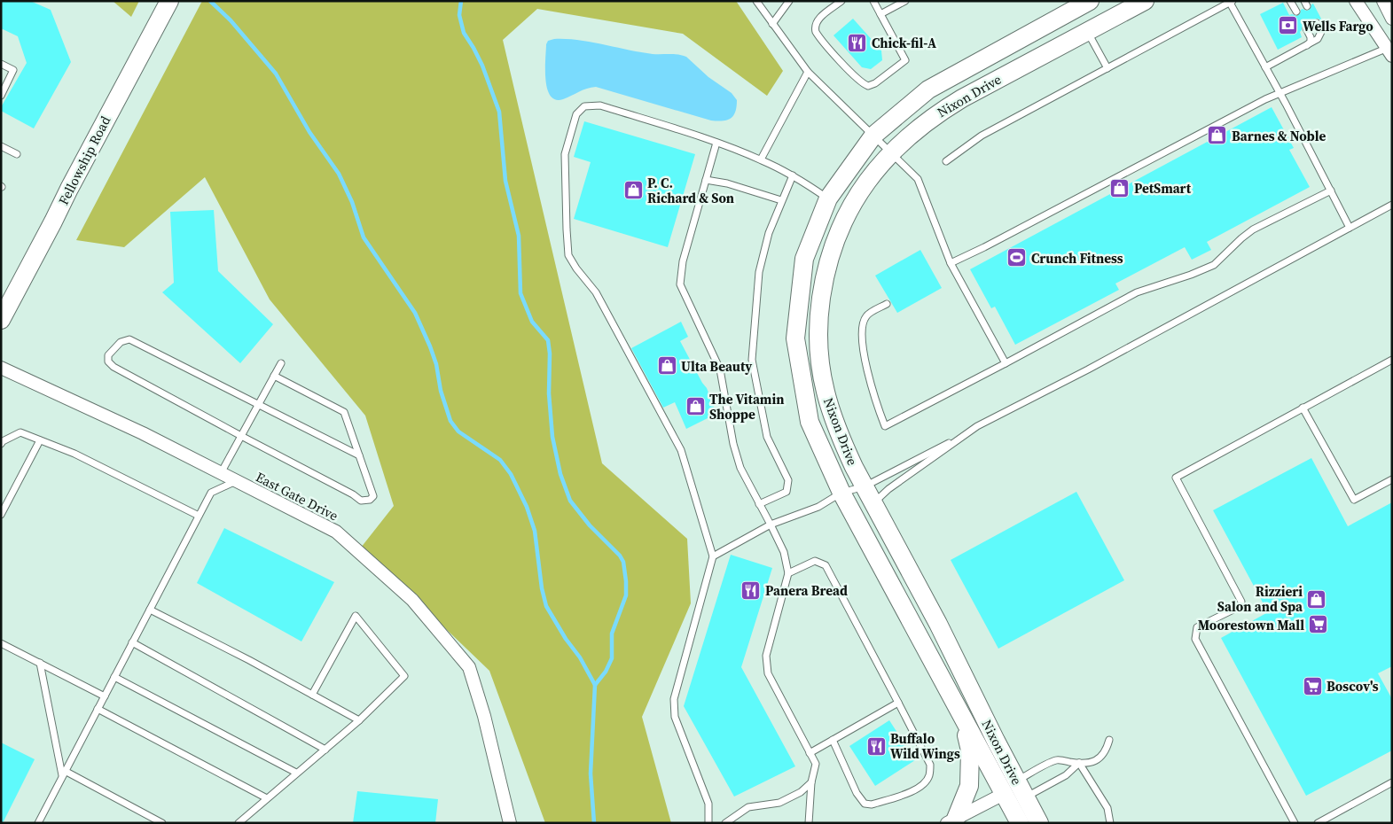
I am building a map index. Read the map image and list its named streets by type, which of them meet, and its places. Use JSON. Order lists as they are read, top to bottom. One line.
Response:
{"streets":{"street":["Nixon Drive","Fellowship Road","East Gate Drive"]},"places":{"bank":["Wells Fargo"],"restaurant":["Chick-fil-A","Panera Bread","Buffalo Wild Wings"],"shop":["Barnes & Noble","PetSmart","P. C. Richard & Son","Ulta Beauty","The Vitamin Shoppe","Rizzieri Salon and Spa"],"sports":["Crunch Fitness"],"supermarket":["Moorestown Mall","Boscov's"]}}
